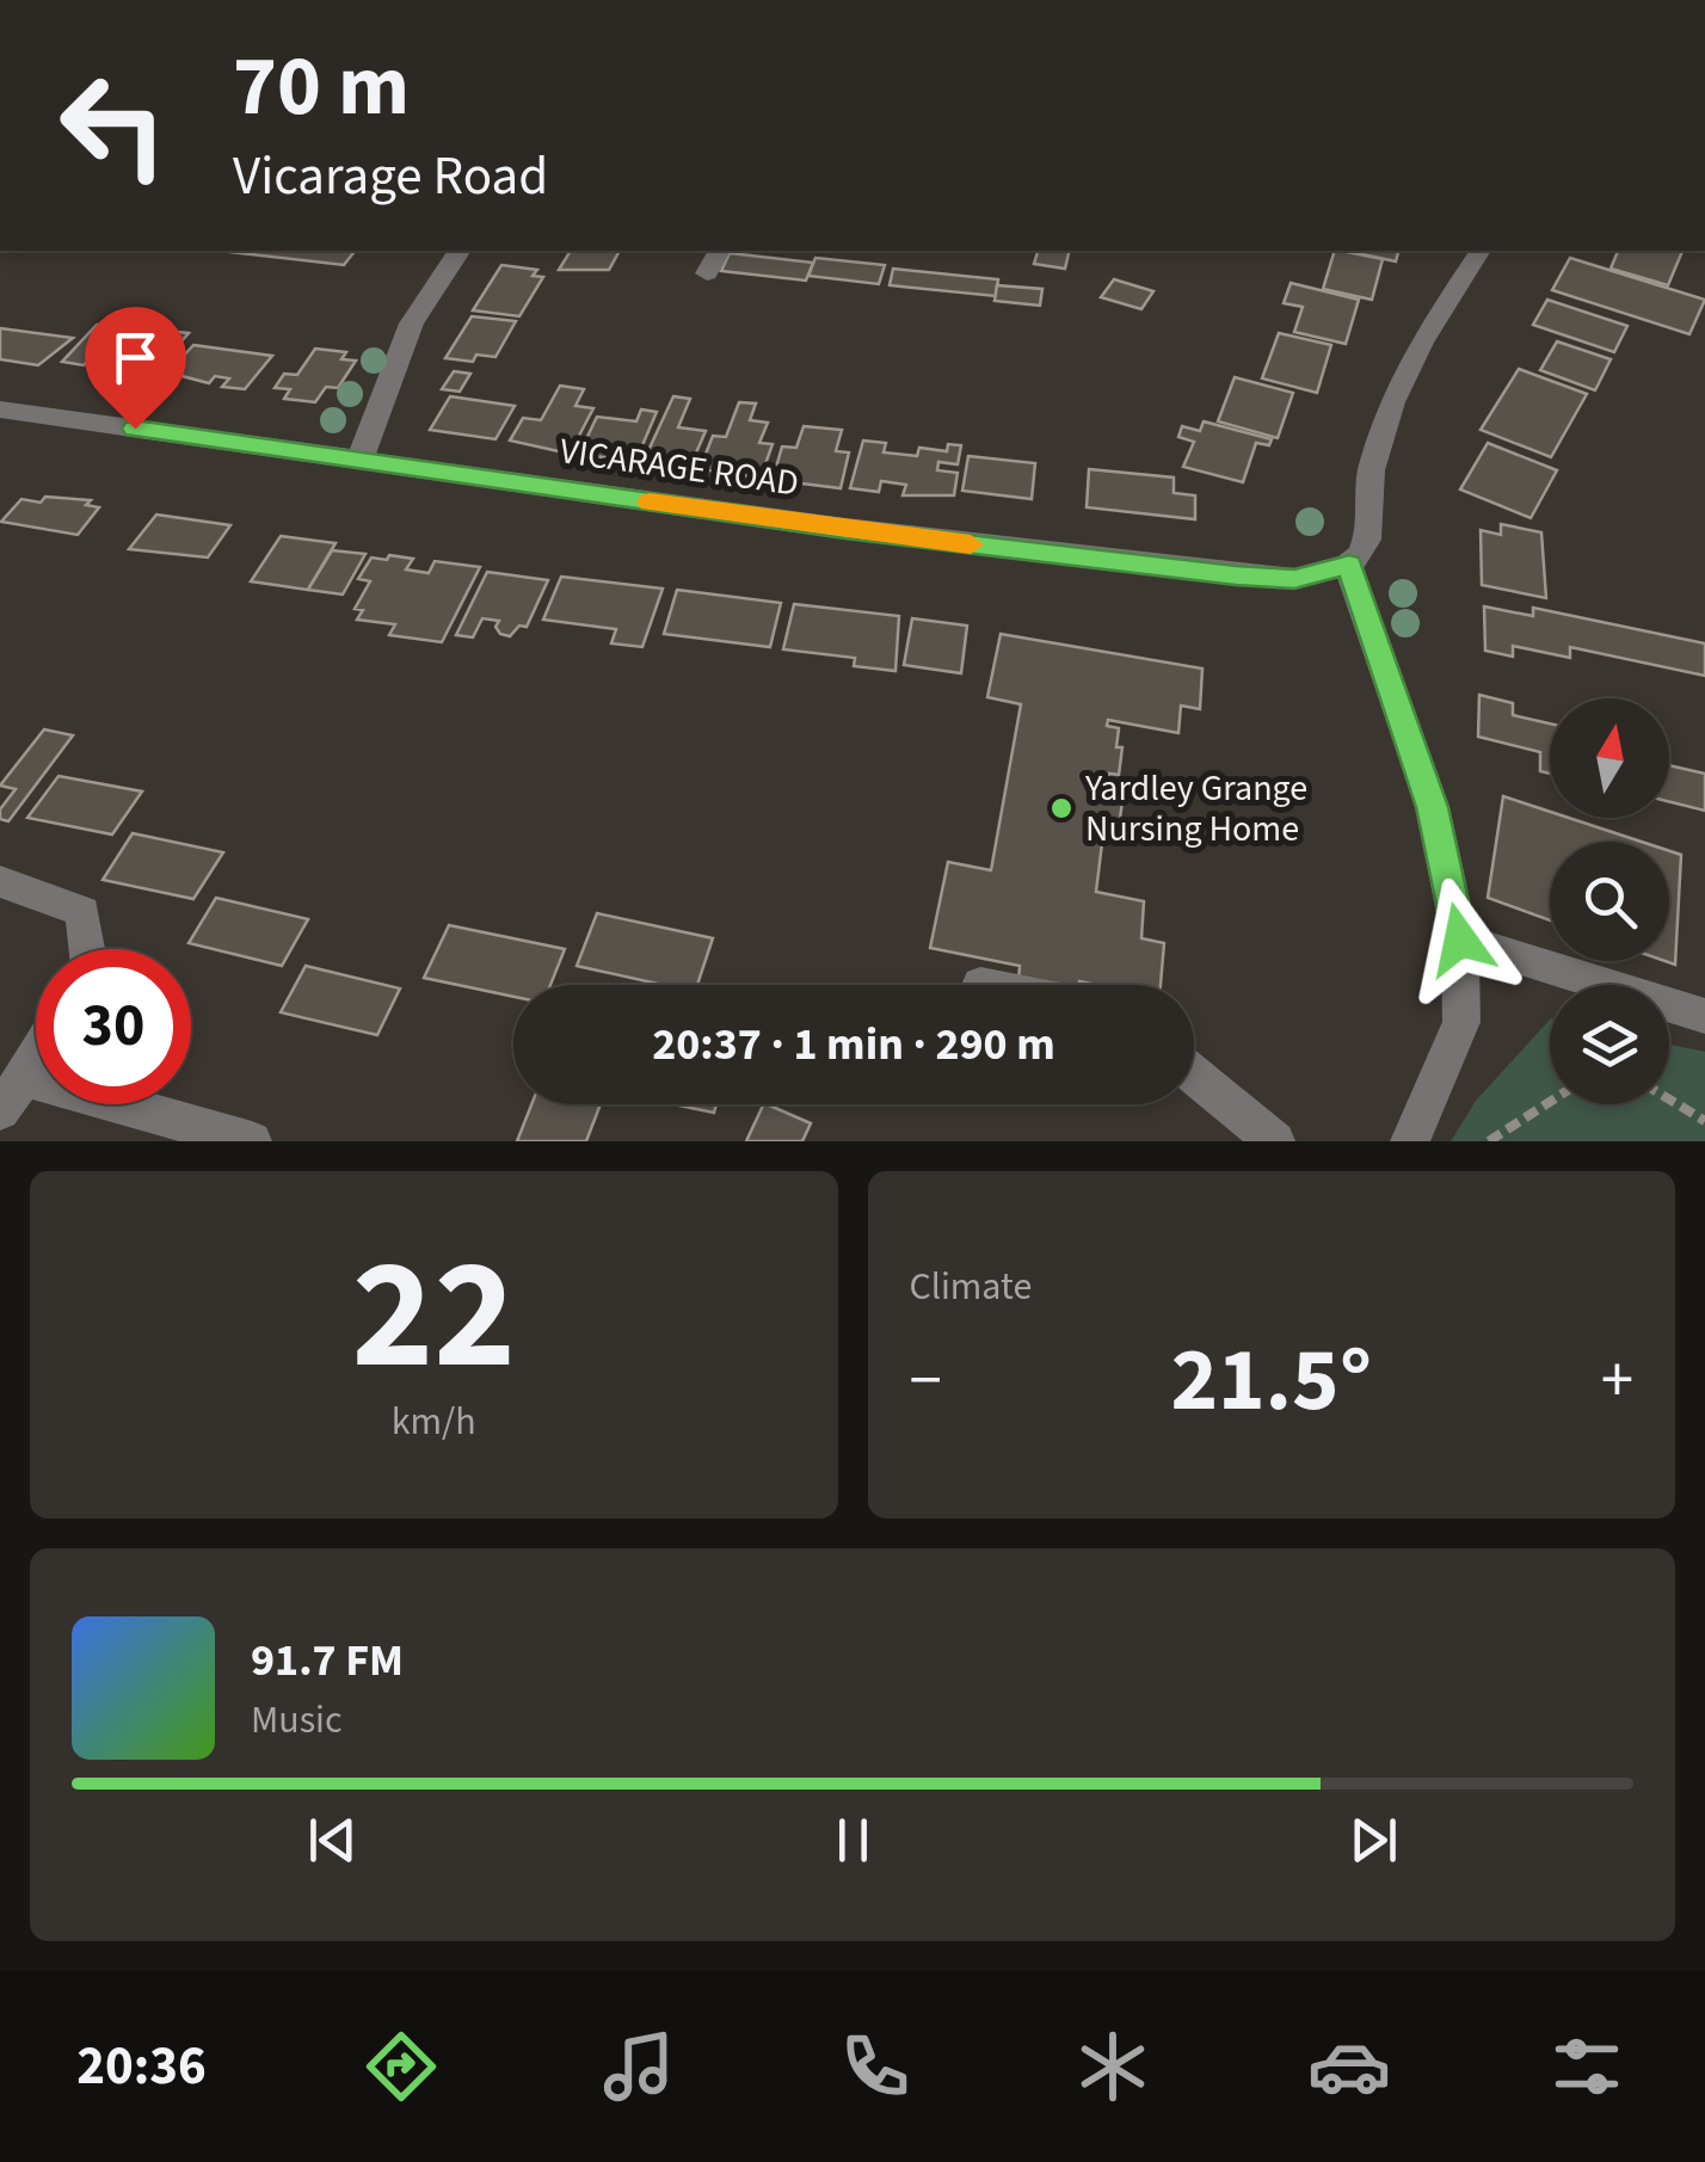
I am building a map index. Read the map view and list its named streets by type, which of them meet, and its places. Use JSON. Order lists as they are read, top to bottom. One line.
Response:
{"streets":{"street":["VICARAGE ROAD"]},"places":["Yardley Grange Nursing Home"],"north":"top","page":{"turn":["70 m","Vicarage Road"],"limit":"30","trip":"20:37 · 1 min · 290 m","tile":[["22","km/h"],"Climate"],"heat":["−","21.5°","+"],"song":["91.7 FM","Music"],"tabs":"20:36"}}
